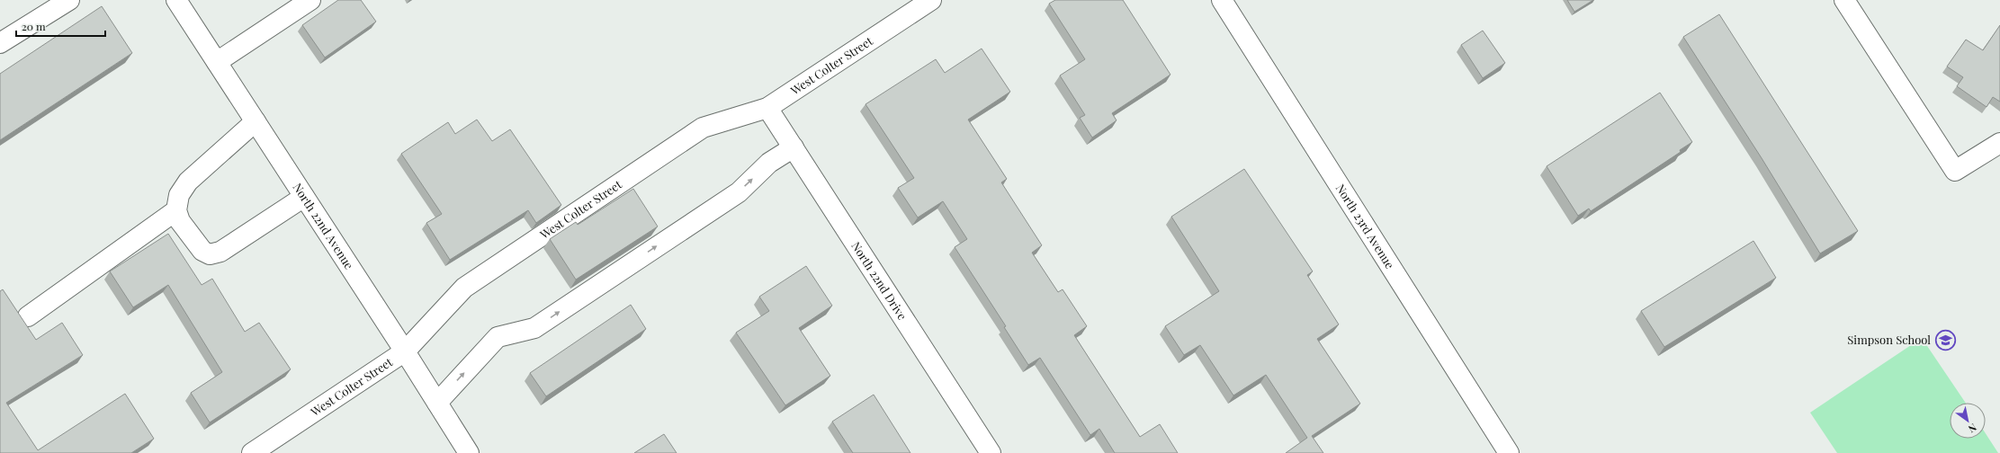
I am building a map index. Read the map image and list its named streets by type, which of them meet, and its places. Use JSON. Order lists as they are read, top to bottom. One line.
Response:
{"streets":{"street":["West Colter Street","North 22nd Avenue","North 23rd Avenue","North 22nd Drive"]},"crossings":[["West Colter Street","North 22nd Avenue"],["West Colter Street","North 22nd Drive"]],"places":{"school or university":["Simpson School"]},"scale_bar":"20 m","north":"bottom right"}
